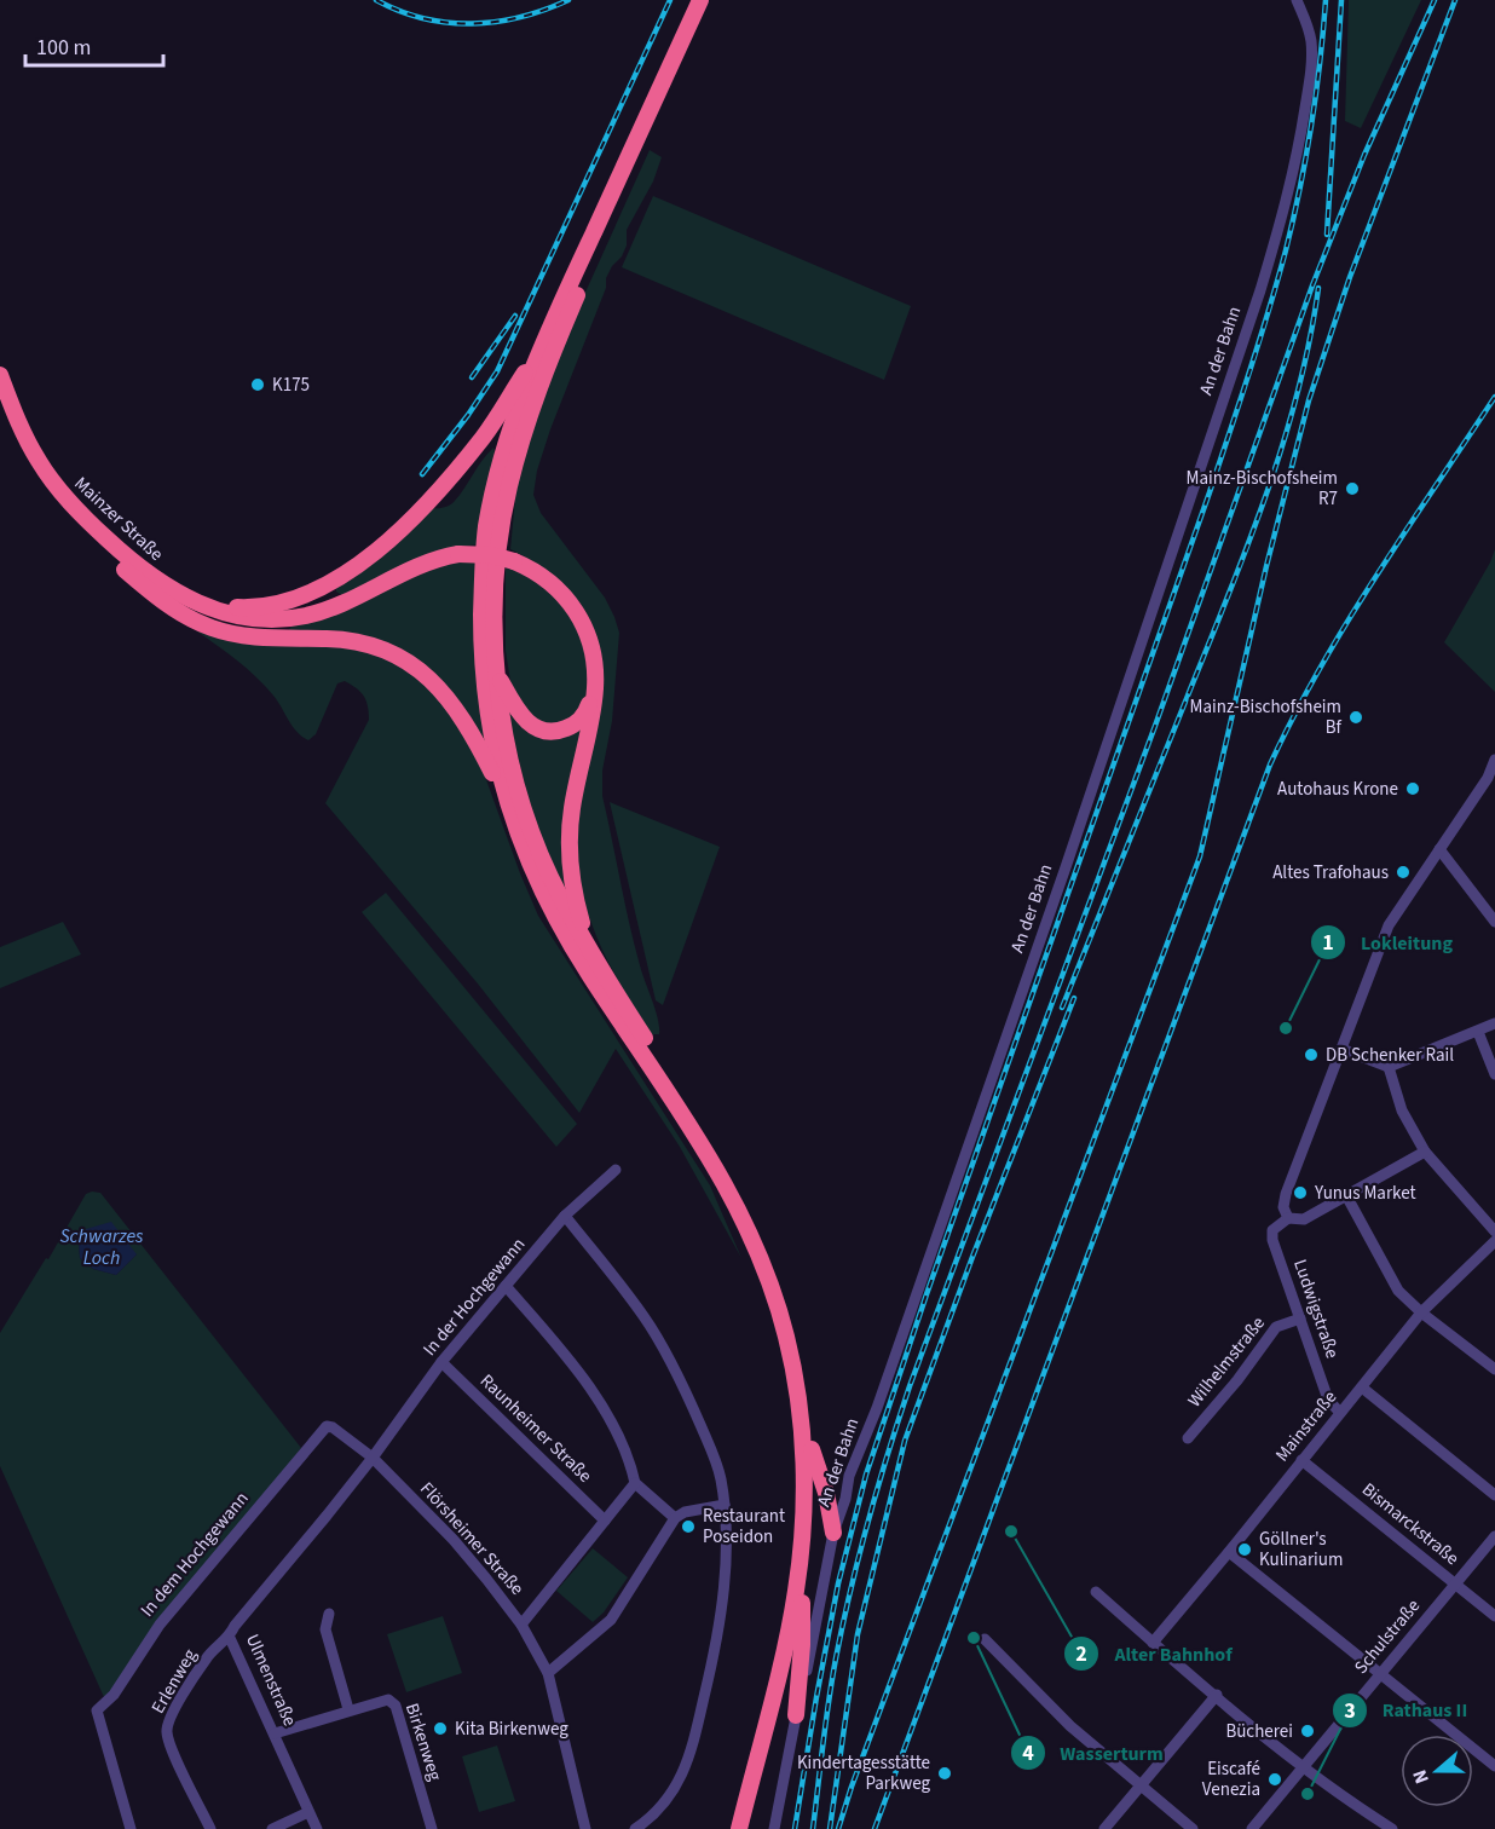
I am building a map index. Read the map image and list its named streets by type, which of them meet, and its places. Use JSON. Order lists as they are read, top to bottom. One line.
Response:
{"streets":{"highway":["Mainzer Straße"],"street":["An der Bahn","In der Hochgewann","Ludwigstraße","Wilhelmstraße","Mainstraße","Raunheimer Straße","Bismarckstraße","Flörsheimer Straße","In dem Hochgewann","Schulstraße","Ulmenstraße","Erlenweg","Birkenweg"]},"crossings":[["In der Hochgewann","Raunheimer Straße"],["In der Hochgewann","Flörsheimer Straße"],["In der Hochgewann","Ulmenstraße"],["Ludwigstraße","Wilhelmstraße"],["Ludwigstraße","Mainstraße"],["Mainstraße","Bismarckstraße"],["Bismarckstraße","Schulstraße"],["Flörsheimer Straße","In dem Hochgewann"],["Flörsheimer Straße","Ulmenstraße"],["Ulmenstraße","Erlenweg"],["Ulmenstraße","Birkenweg"]],"water":["Schwarzes Loch"],"places":["K175","Mainz-Bischofsheim R7","Mainz-Bischofsheim Bf","Autohaus Krone","Altes Trafohaus","Lokleitung","DB Schenker Rail","Yunus Market","Restaurant Poseidon","Alter Bahnhof","Göllner's Kulinarium","Wasserturm","Kita Birkenweg","Bücherei","Kindertagesstätte Parkweg","Eiscafé Venezia","Rathaus II"],"scale_bar":"100 m","north":"left"}
